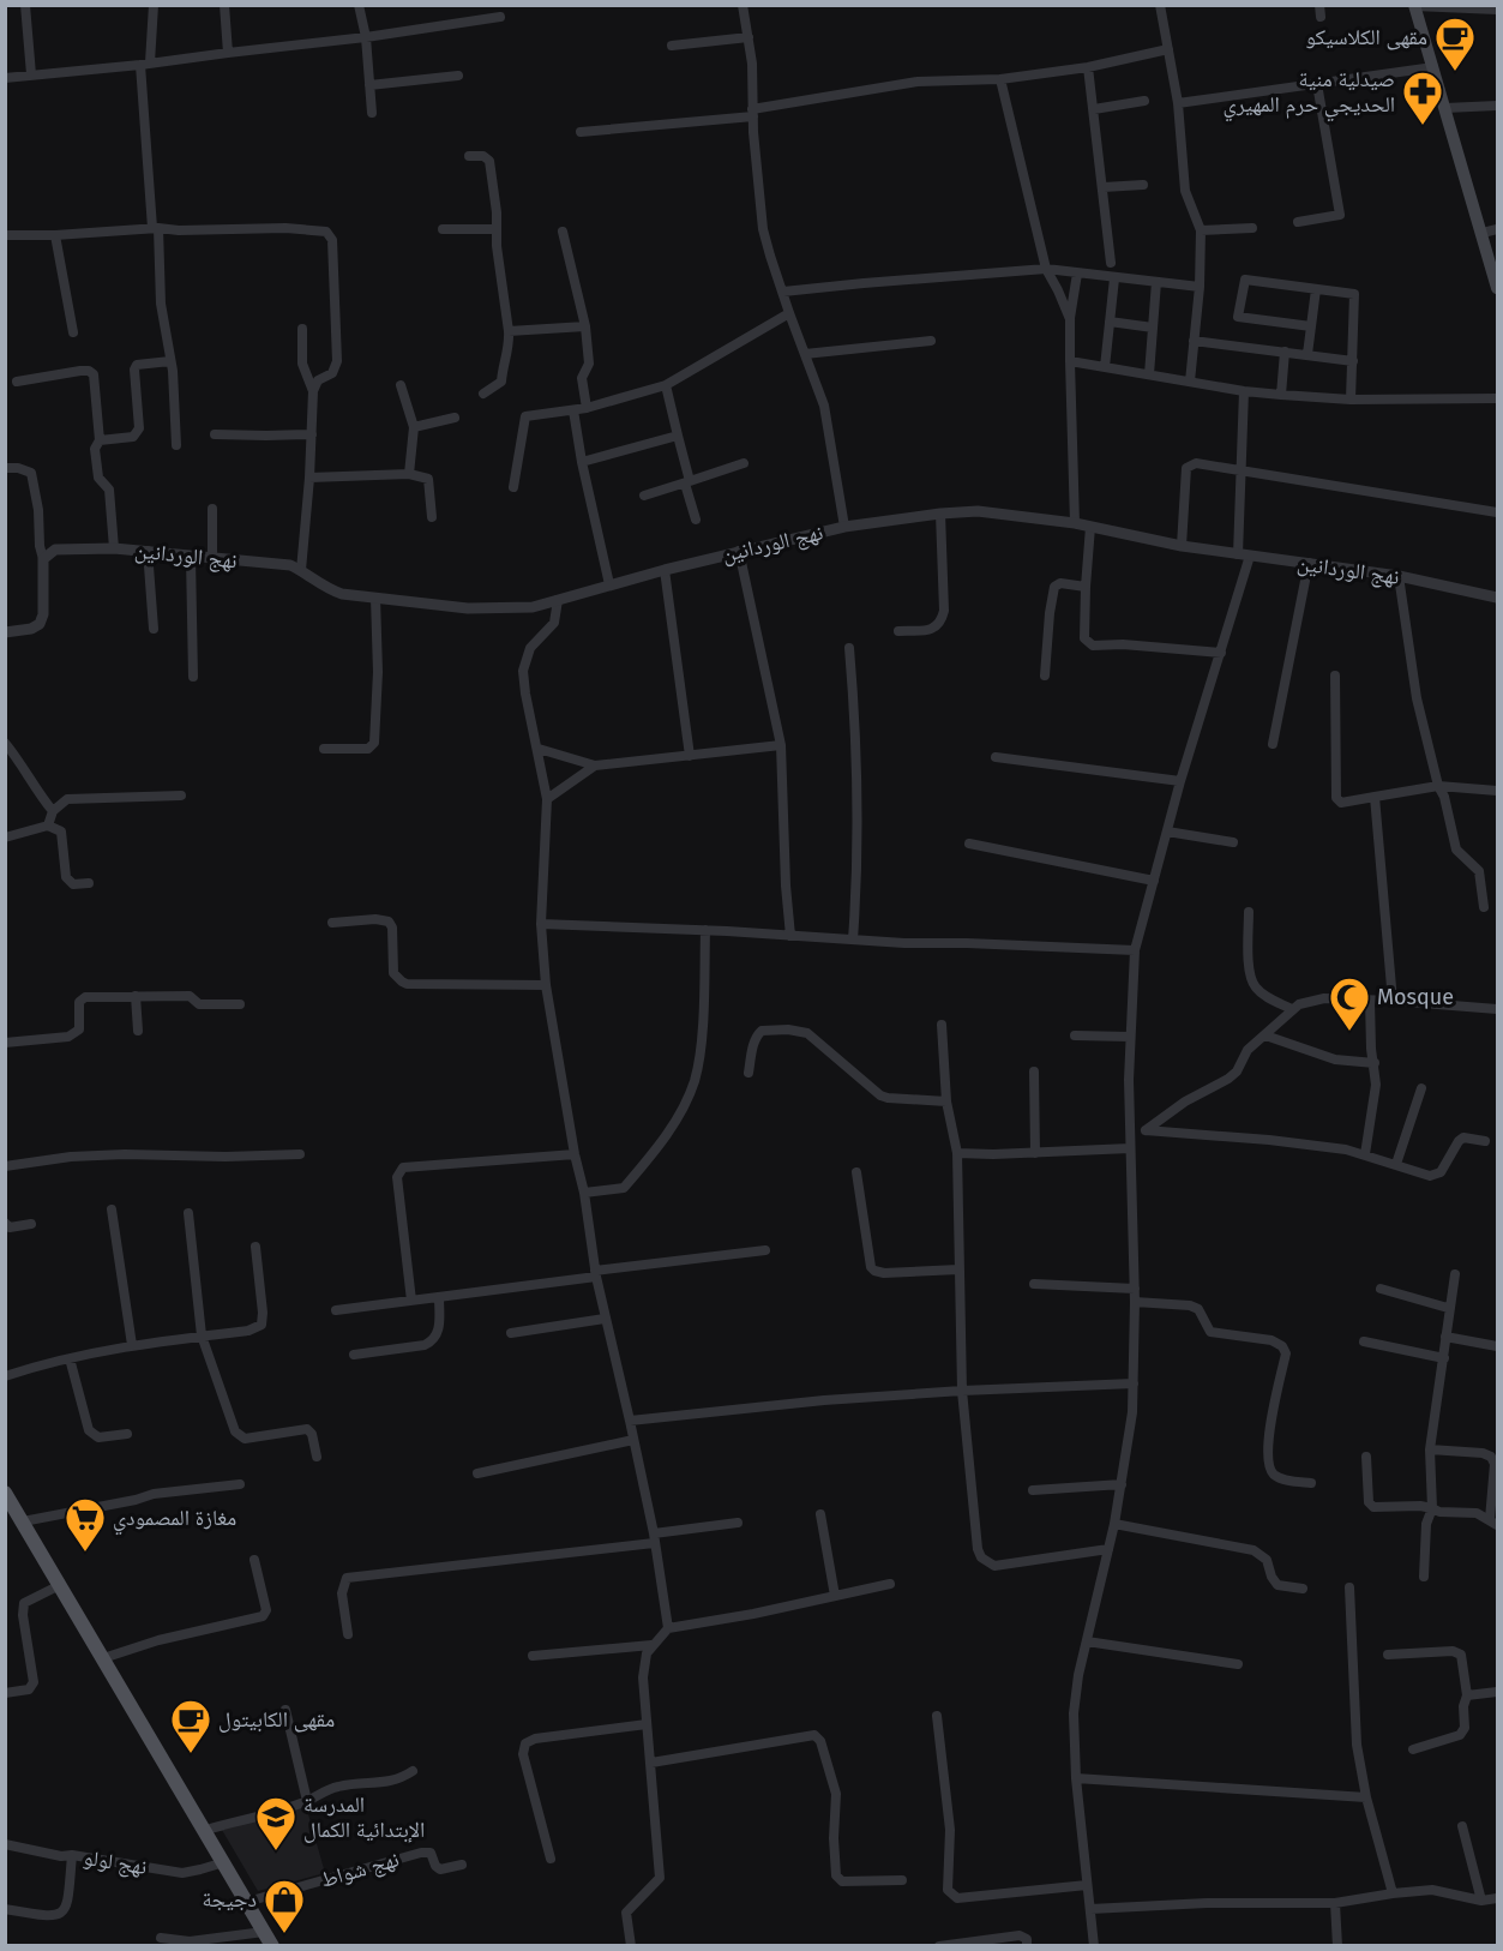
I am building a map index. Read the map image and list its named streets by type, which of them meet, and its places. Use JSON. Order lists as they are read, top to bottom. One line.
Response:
{"streets":{"street":["نهج الوردانين","نهج لولو","نهج شواط"]},"places":{"cafe":["مقهى الكلاسيكو","مقهى الكابيتول"],"pharmacy":["صيدلية منية الحديجي حرم المهيري"],"mosque":["Mosque"],"supermarket":["مغازة المصمودي"],"school or university":["المدرسة الإبتدائية الكمال"],"shop":["دجيجة"]}}
